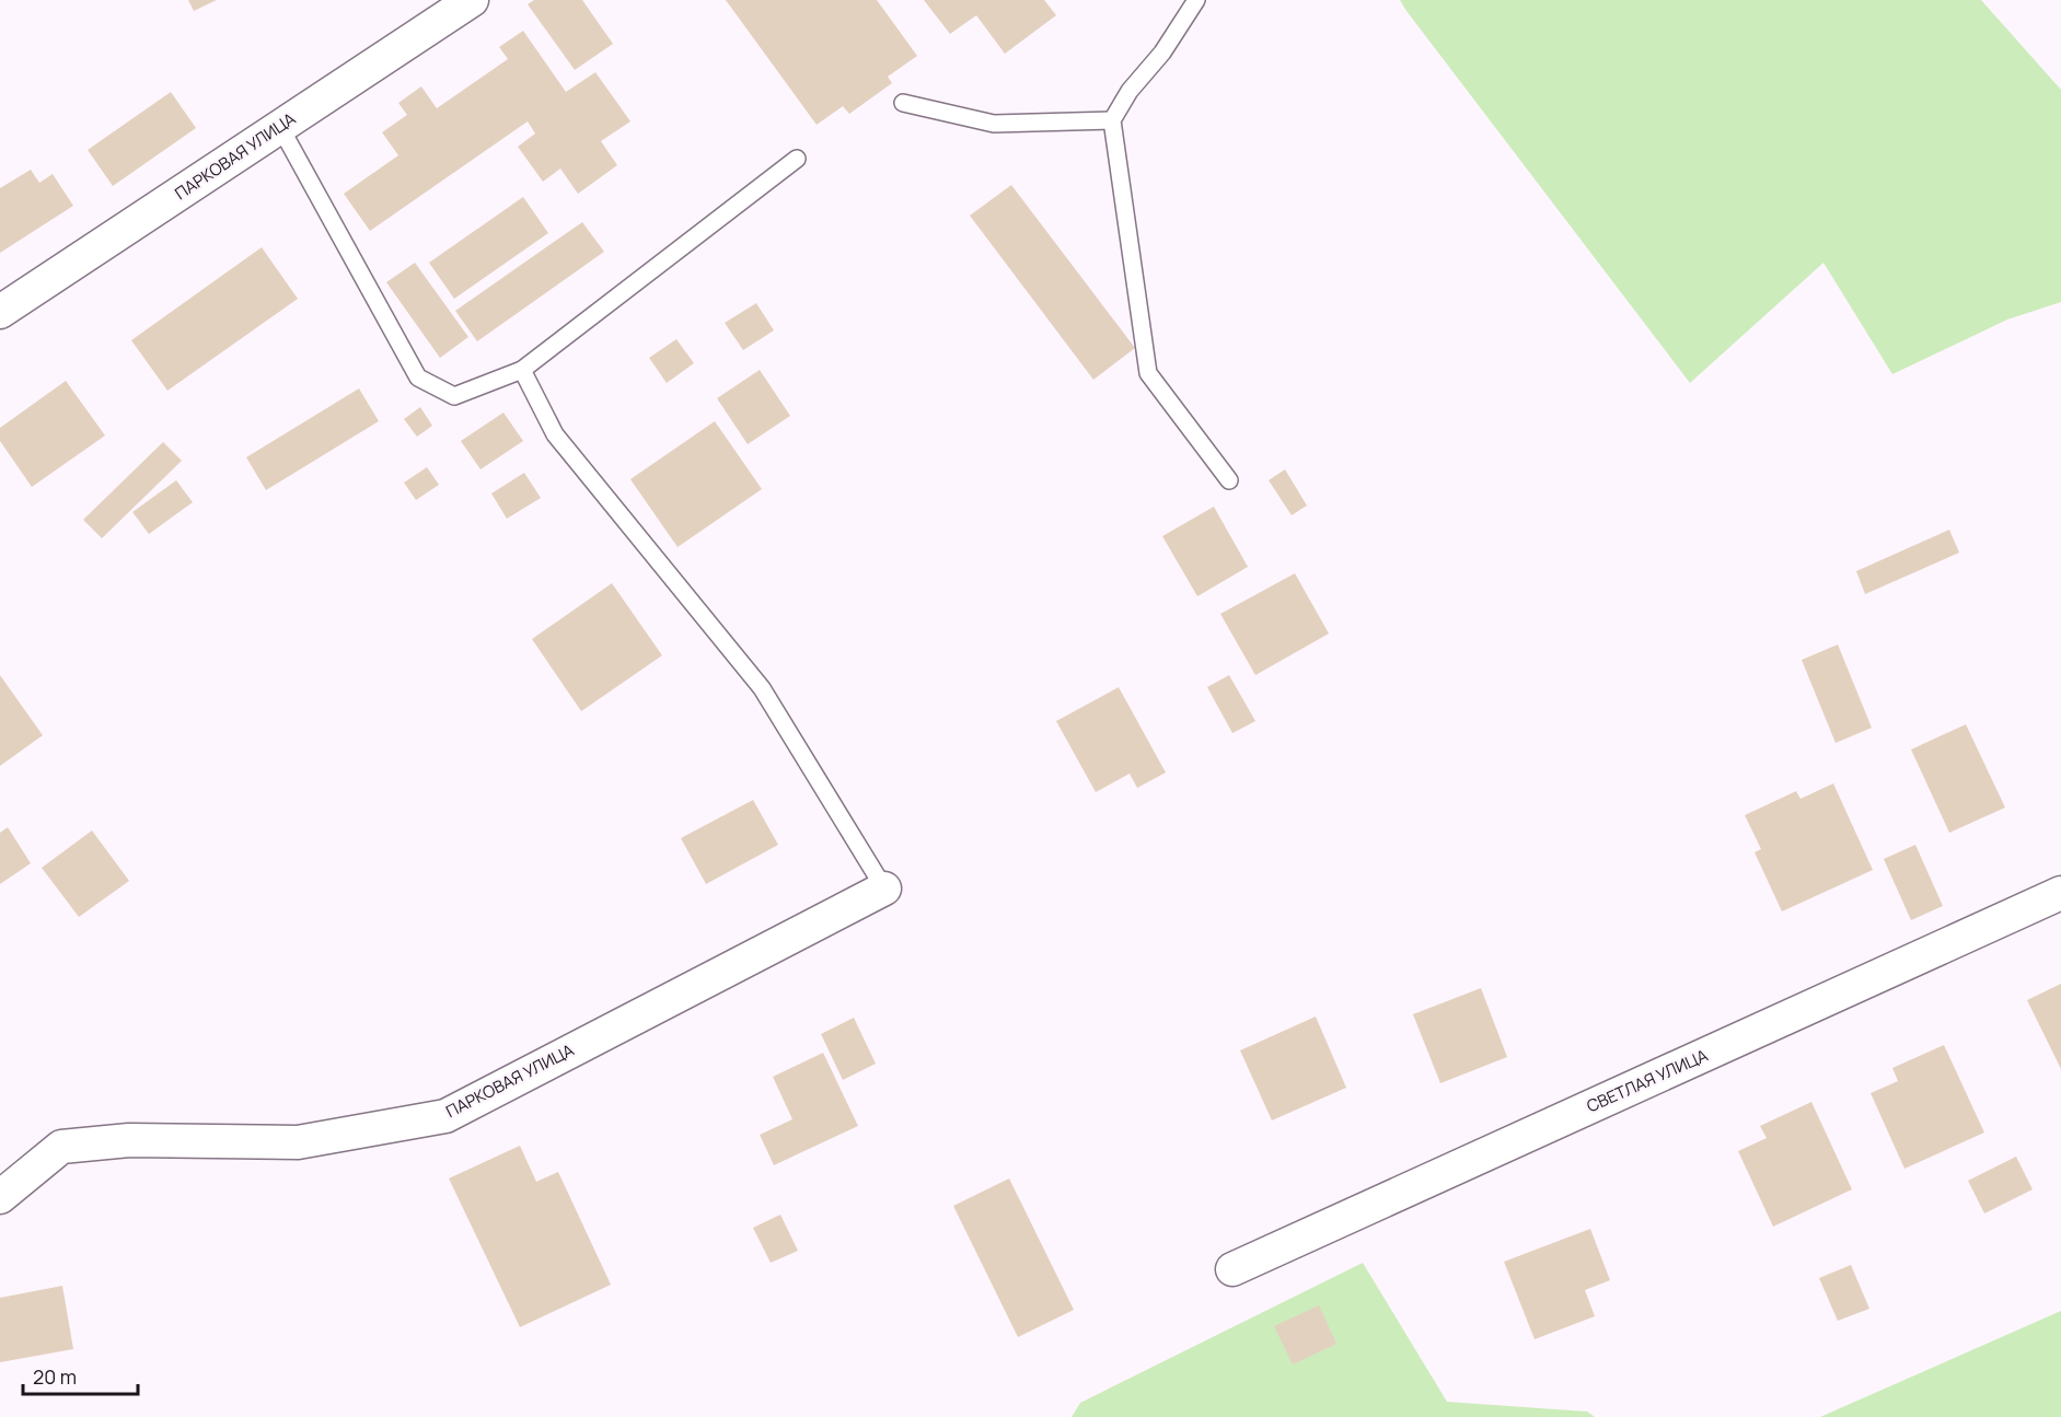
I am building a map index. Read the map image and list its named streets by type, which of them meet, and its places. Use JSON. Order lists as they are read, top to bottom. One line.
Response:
{"streets":{"street":["ПАРКОВАЯ УЛИЦА","СВЕТЛАЯ УЛИЦА"]},"scale_bar":"20 m"}
